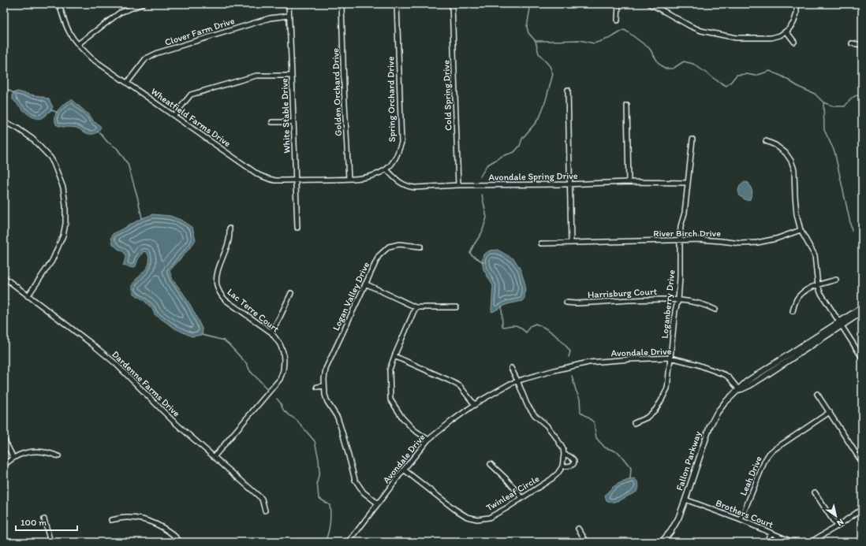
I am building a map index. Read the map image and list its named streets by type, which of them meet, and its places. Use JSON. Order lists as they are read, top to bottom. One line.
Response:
{"streets":{"street":["Clover Farm Drive","Golden Orchard Drive","Cold Spring Drive","Spring Orchard Drive","White Stable Drive","Wheatfield Farms Drive","Avondale Spring Drive","River Birch Drive","Harrisburg Court","Logan Valley Drive","Loganberry Drive","Lac Terre Court","Avondale Drive","Dardenne Farms Drive","Fallon Parkway","Leah Drive","Twinleaf Circle","Brothers Court"]},"crossings":[["Clover Farm Drive","White Stable Drive"],["Clover Farm Drive","Wheatfield Farms Drive"],["Golden Orchard Drive","Spring Orchard Drive"],["Golden Orchard Drive","Wheatfield Farms Drive"],["Cold Spring Drive","Avondale Spring Drive"],["Spring Orchard Drive","Wheatfield Farms Drive"],["Spring Orchard Drive","Avondale Spring Drive"],["White Stable Drive","Wheatfield Farms Drive"],["Avondale Spring Drive","Loganberry Drive"],["River Birch Drive","Loganberry Drive"],["Harrisburg Court","Loganberry Drive"],["Logan Valley Drive","Avondale Drive"],["Loganberry Drive","Avondale Drive"],["Lac Terre Court","Dardenne Farms Drive"],["Avondale Drive","Fallon Parkway"],["Avondale Drive","Twinleaf Circle"],["Fallon Parkway","Brothers Court"],["Leah Drive","Brothers Court"]],"scale_bar":"100 m","north":"bottom right"}
